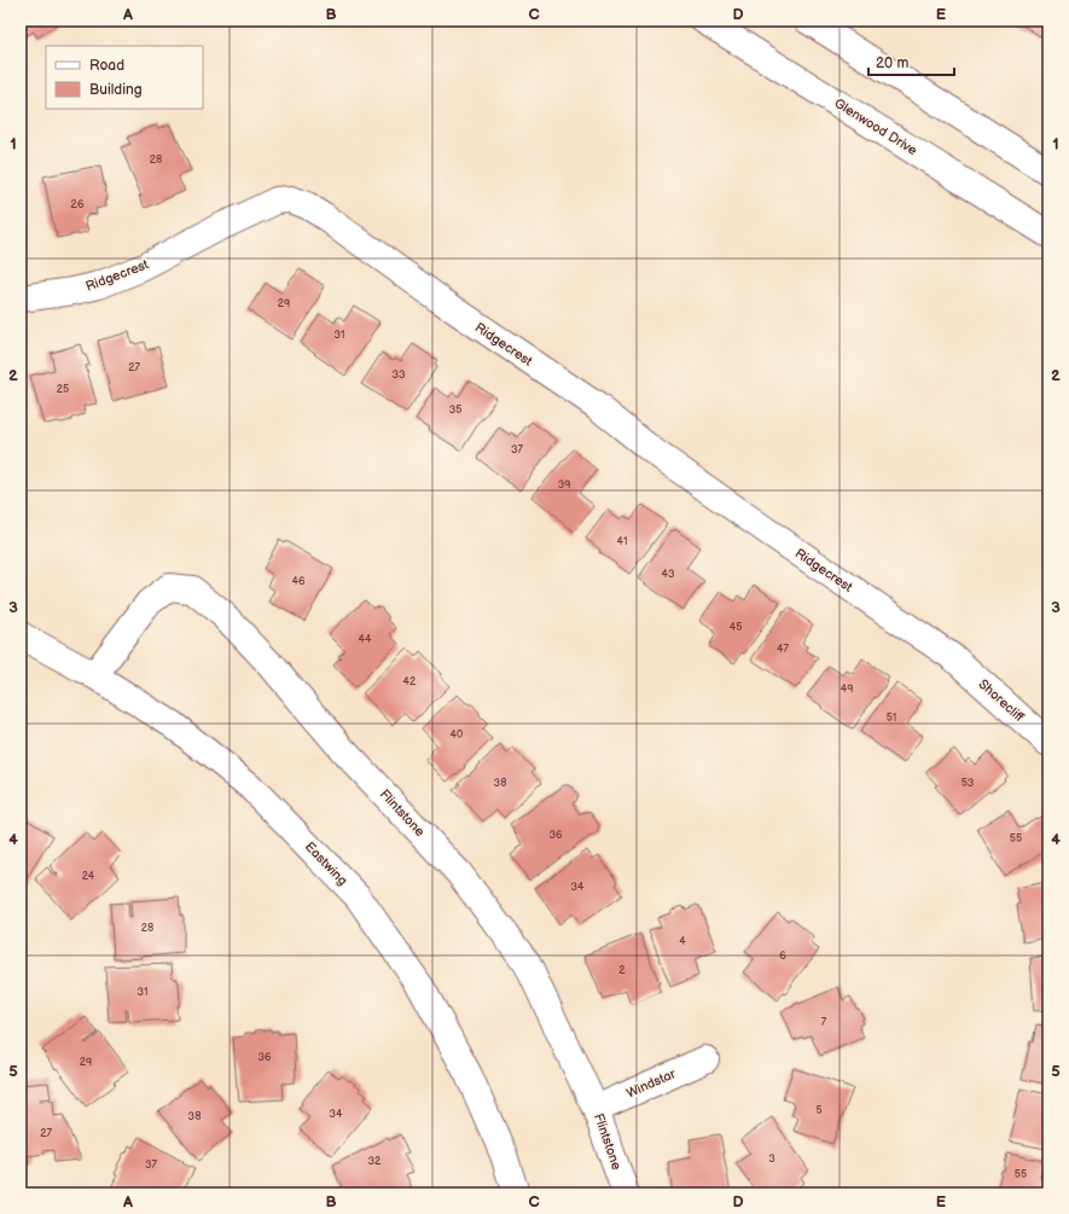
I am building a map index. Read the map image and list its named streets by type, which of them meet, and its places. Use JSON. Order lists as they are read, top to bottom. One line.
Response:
{"streets":{"street":["Glenwood Drive","Ridgecrest","Shorecliff","Flintstone","Eastwing","Windstar"]},"crossings":[["Ridgecrest","Shorecliff"],["Flintstone","Eastwing"],["Flintstone","Windstar"]],"house_numbers":["28","26","29","31","27","33","25","35","37","39","41","43","46","45","44","47","42","49","51","40","38","53","36","55","24","34","28","4","6","2","31","7","36","29","5","34","38","27","3","32","37","55"],"legend":["Road","Building"],"scale_bar":"20 m","grid":{"columns":["A","B","C","D","E"],"rows":["1","2","3","4","5"]}}
